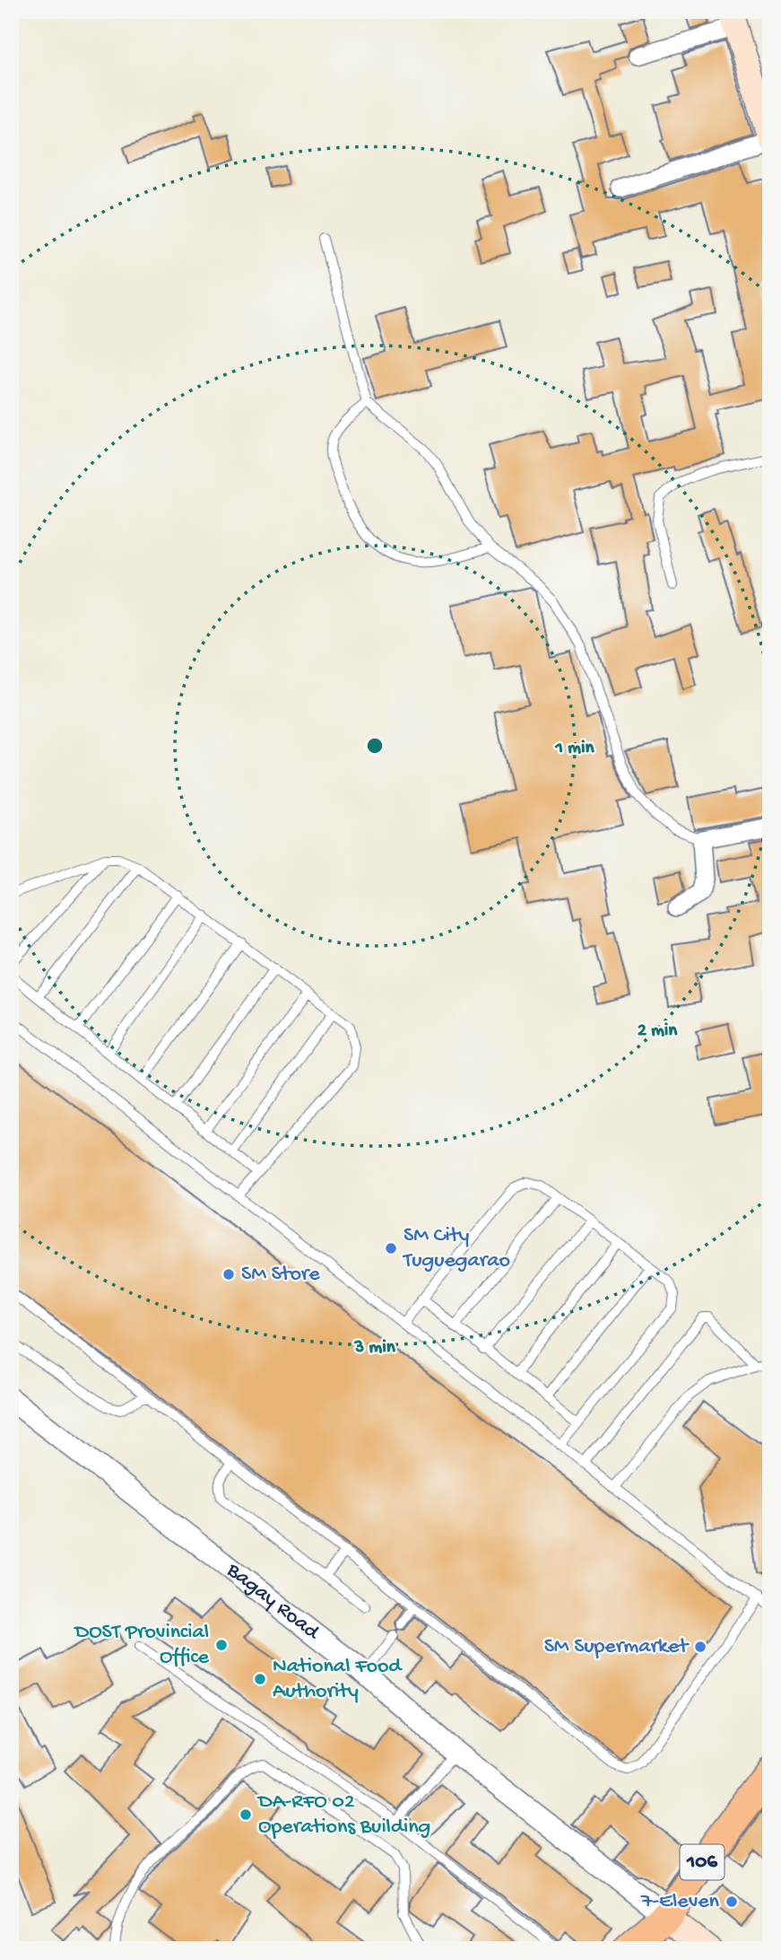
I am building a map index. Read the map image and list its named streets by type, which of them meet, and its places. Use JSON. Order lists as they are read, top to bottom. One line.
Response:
{"streets":{"highway":["106"],"main road":["Bagay Road"]},"crossings":[["Bagay Road","106"]],"places":["SM City Tuguegarao","SM Store","DOST Provincial Office","SM Supermarket","National Food Authority","DA-RFO 02 Operations Building","7-Eleven"],"rings":["1 min","2 min","3 min"]}
